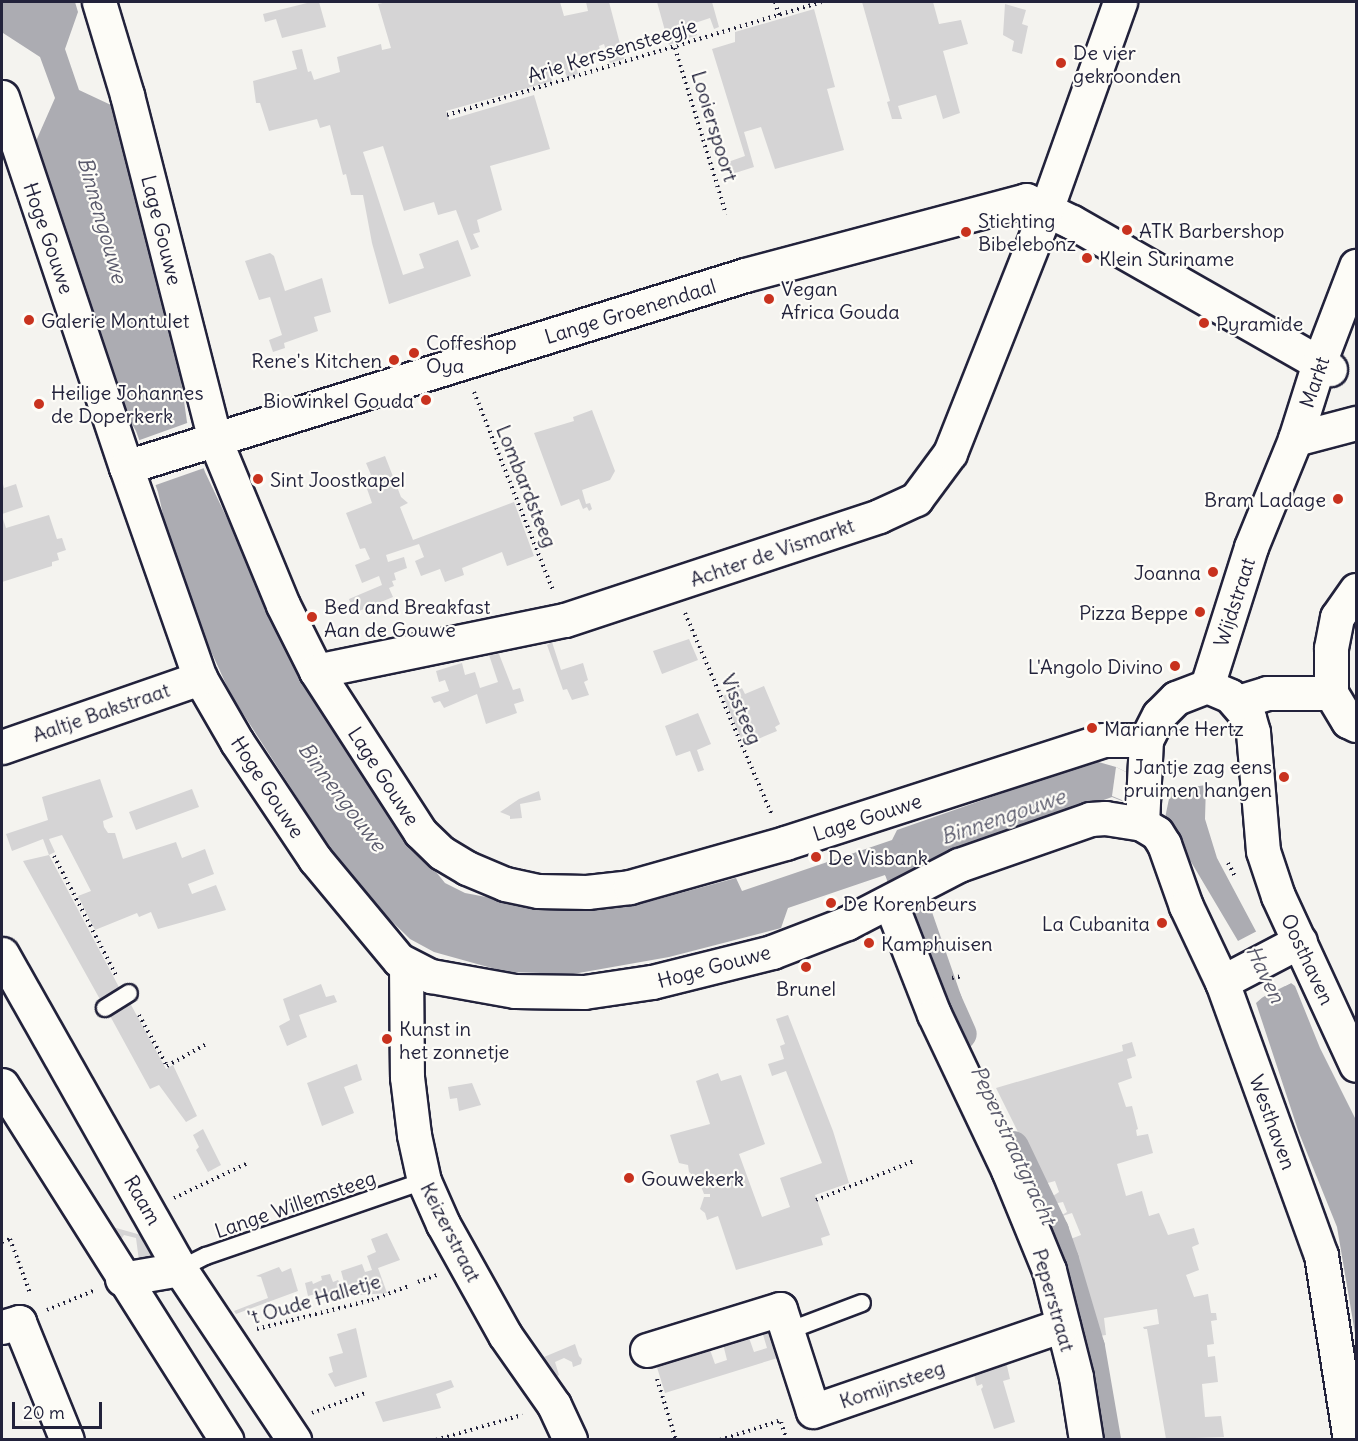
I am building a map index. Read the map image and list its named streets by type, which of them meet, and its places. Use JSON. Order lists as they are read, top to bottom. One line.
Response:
{"streets":{"street":["Lage Gouwe","Hoge Gouwe","Lange Groenendaal","Markt","Achter de Vismarkt","Wijdstraat","Aaltje Bakstraat","Oosthaven","Westhaven","Raam","Keizerstraat","Peperstraat","Komijnsteeg"],"lane":["Lange Willemsteeg"],"path":["Arie Kerssensteegje","Looierspoort","Lombardsteeg","Vissteeg","'t Oude Halletje"]},"crossings":[["Arie Kerssensteegje","Looierspoort"],["Lage Gouwe","Lange Groenendaal"],["Lage Gouwe","Achter de Vismarkt"],["Lage Gouwe","Vissteeg"],["Hoge Gouwe","Lange Groenendaal"],["Hoge Gouwe","Aaltje Bakstraat"],["Hoge Gouwe","Westhaven"],["Hoge Gouwe","Keizerstraat"],["Hoge Gouwe","Peperstraat"],["Lange Groenendaal","Markt"],["Lange Groenendaal","Lombardsteeg"],["Lange Groenendaal","Achter de Vismarkt"],["Markt","Wijdstraat"],["Lombardsteeg","Achter de Vismarkt"],["Achter de Vismarkt","Vissteeg"],["Raam","Lange Willemsteeg"],["Raam","'t Oude Halletje"],["Lange Willemsteeg","Keizerstraat"],["Peperstraat","Komijnsteeg"]],"water":["Binnengouwe","Haven","Peperstraatgracht"],"places":["De vier gekroonden","ATK Barbershop","Stichting Bibelebonz","Klein Suriname","Vegan Africa Gouda","Galerie Montulet","Pyramide","Coffeshop Oya","Rene's Kitchen","Biowinkel Gouda","Heilige Johannes de Doperkerk","Sint Joostkapel","Bram Ladage","Joanna","Pizza Beppe","Bed and Breakfast Aan de Gouwe","L'Angolo Divino","Marianne Hertz","Jantje zag eens pruimen hangen","De Visbank","De Korenbeurs","La Cubanita","Kamphuisen","Brunel","Kunst in het zonnetje","Gouwekerk"],"scale_bar":"20 m"}
